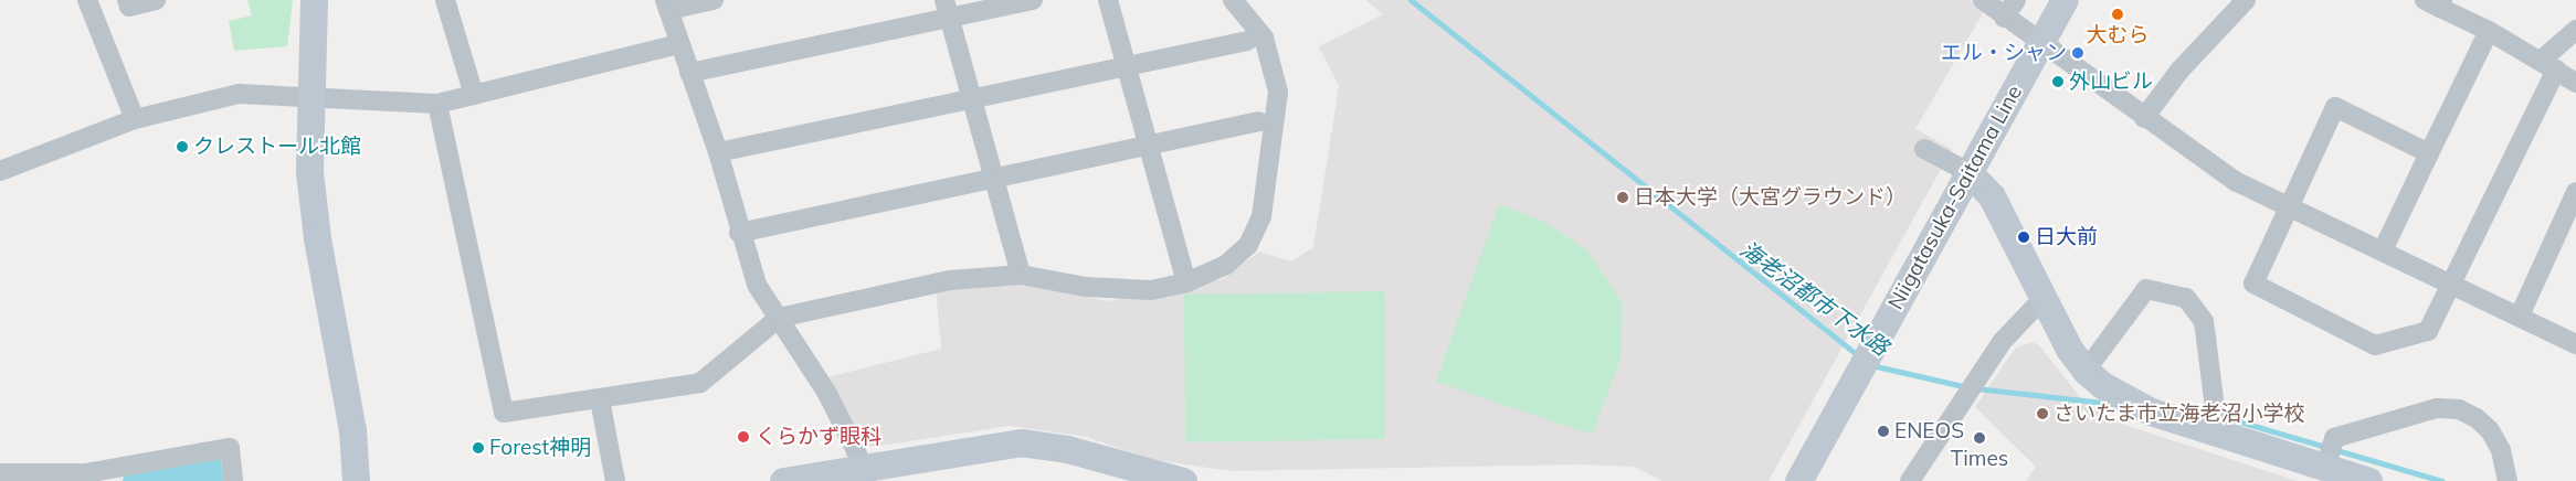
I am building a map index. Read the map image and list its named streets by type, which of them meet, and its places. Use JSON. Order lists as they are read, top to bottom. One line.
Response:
{"streets":{"street":["Niigatasuka-Saitama Line"]},"water":["海老沼都市下水路"],"places":["大むら","エル・シャン","外山ビル","クレストール北館","日本大学（大宮グラウンド）","日大前","さいたま市立海老沼小学校","ENEOS","くらかず眼科","Times","Forest神明"]}
